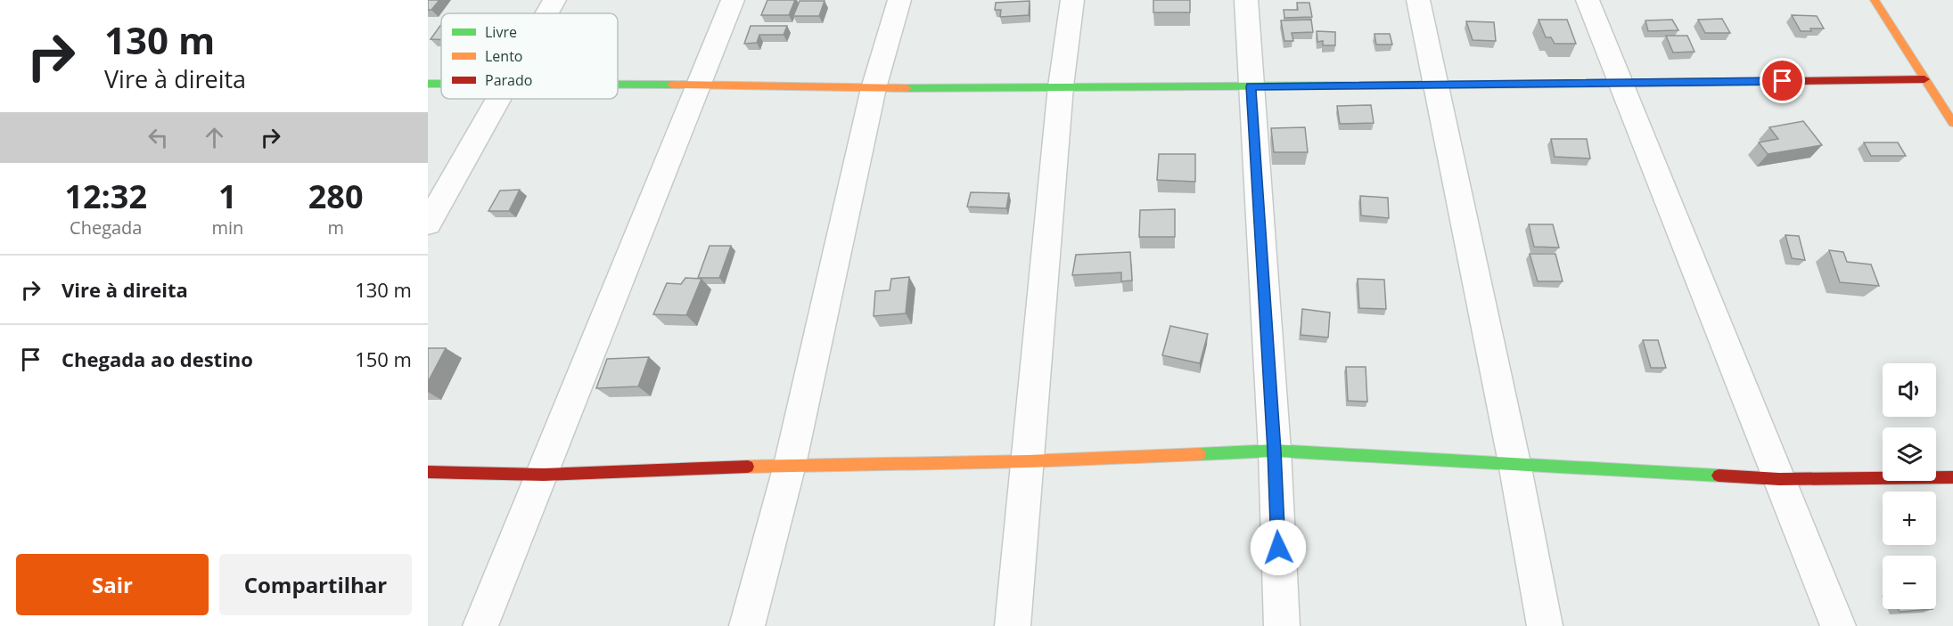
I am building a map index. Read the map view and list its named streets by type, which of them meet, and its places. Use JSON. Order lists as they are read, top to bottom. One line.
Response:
{"legend":["Livre","Lento","Parado"],"page":{"turn":["130 m","Vire à direita"],"eta":["12:32","Chegada","1","min","280","m"],"list":[{"name":"Vire à direita","value":"130 m"},{"name":"Chegada ao destino","value":"150 m"}],"map_buttons":["+","−"],"buttons":["Sair","Compartilhar"]}}
